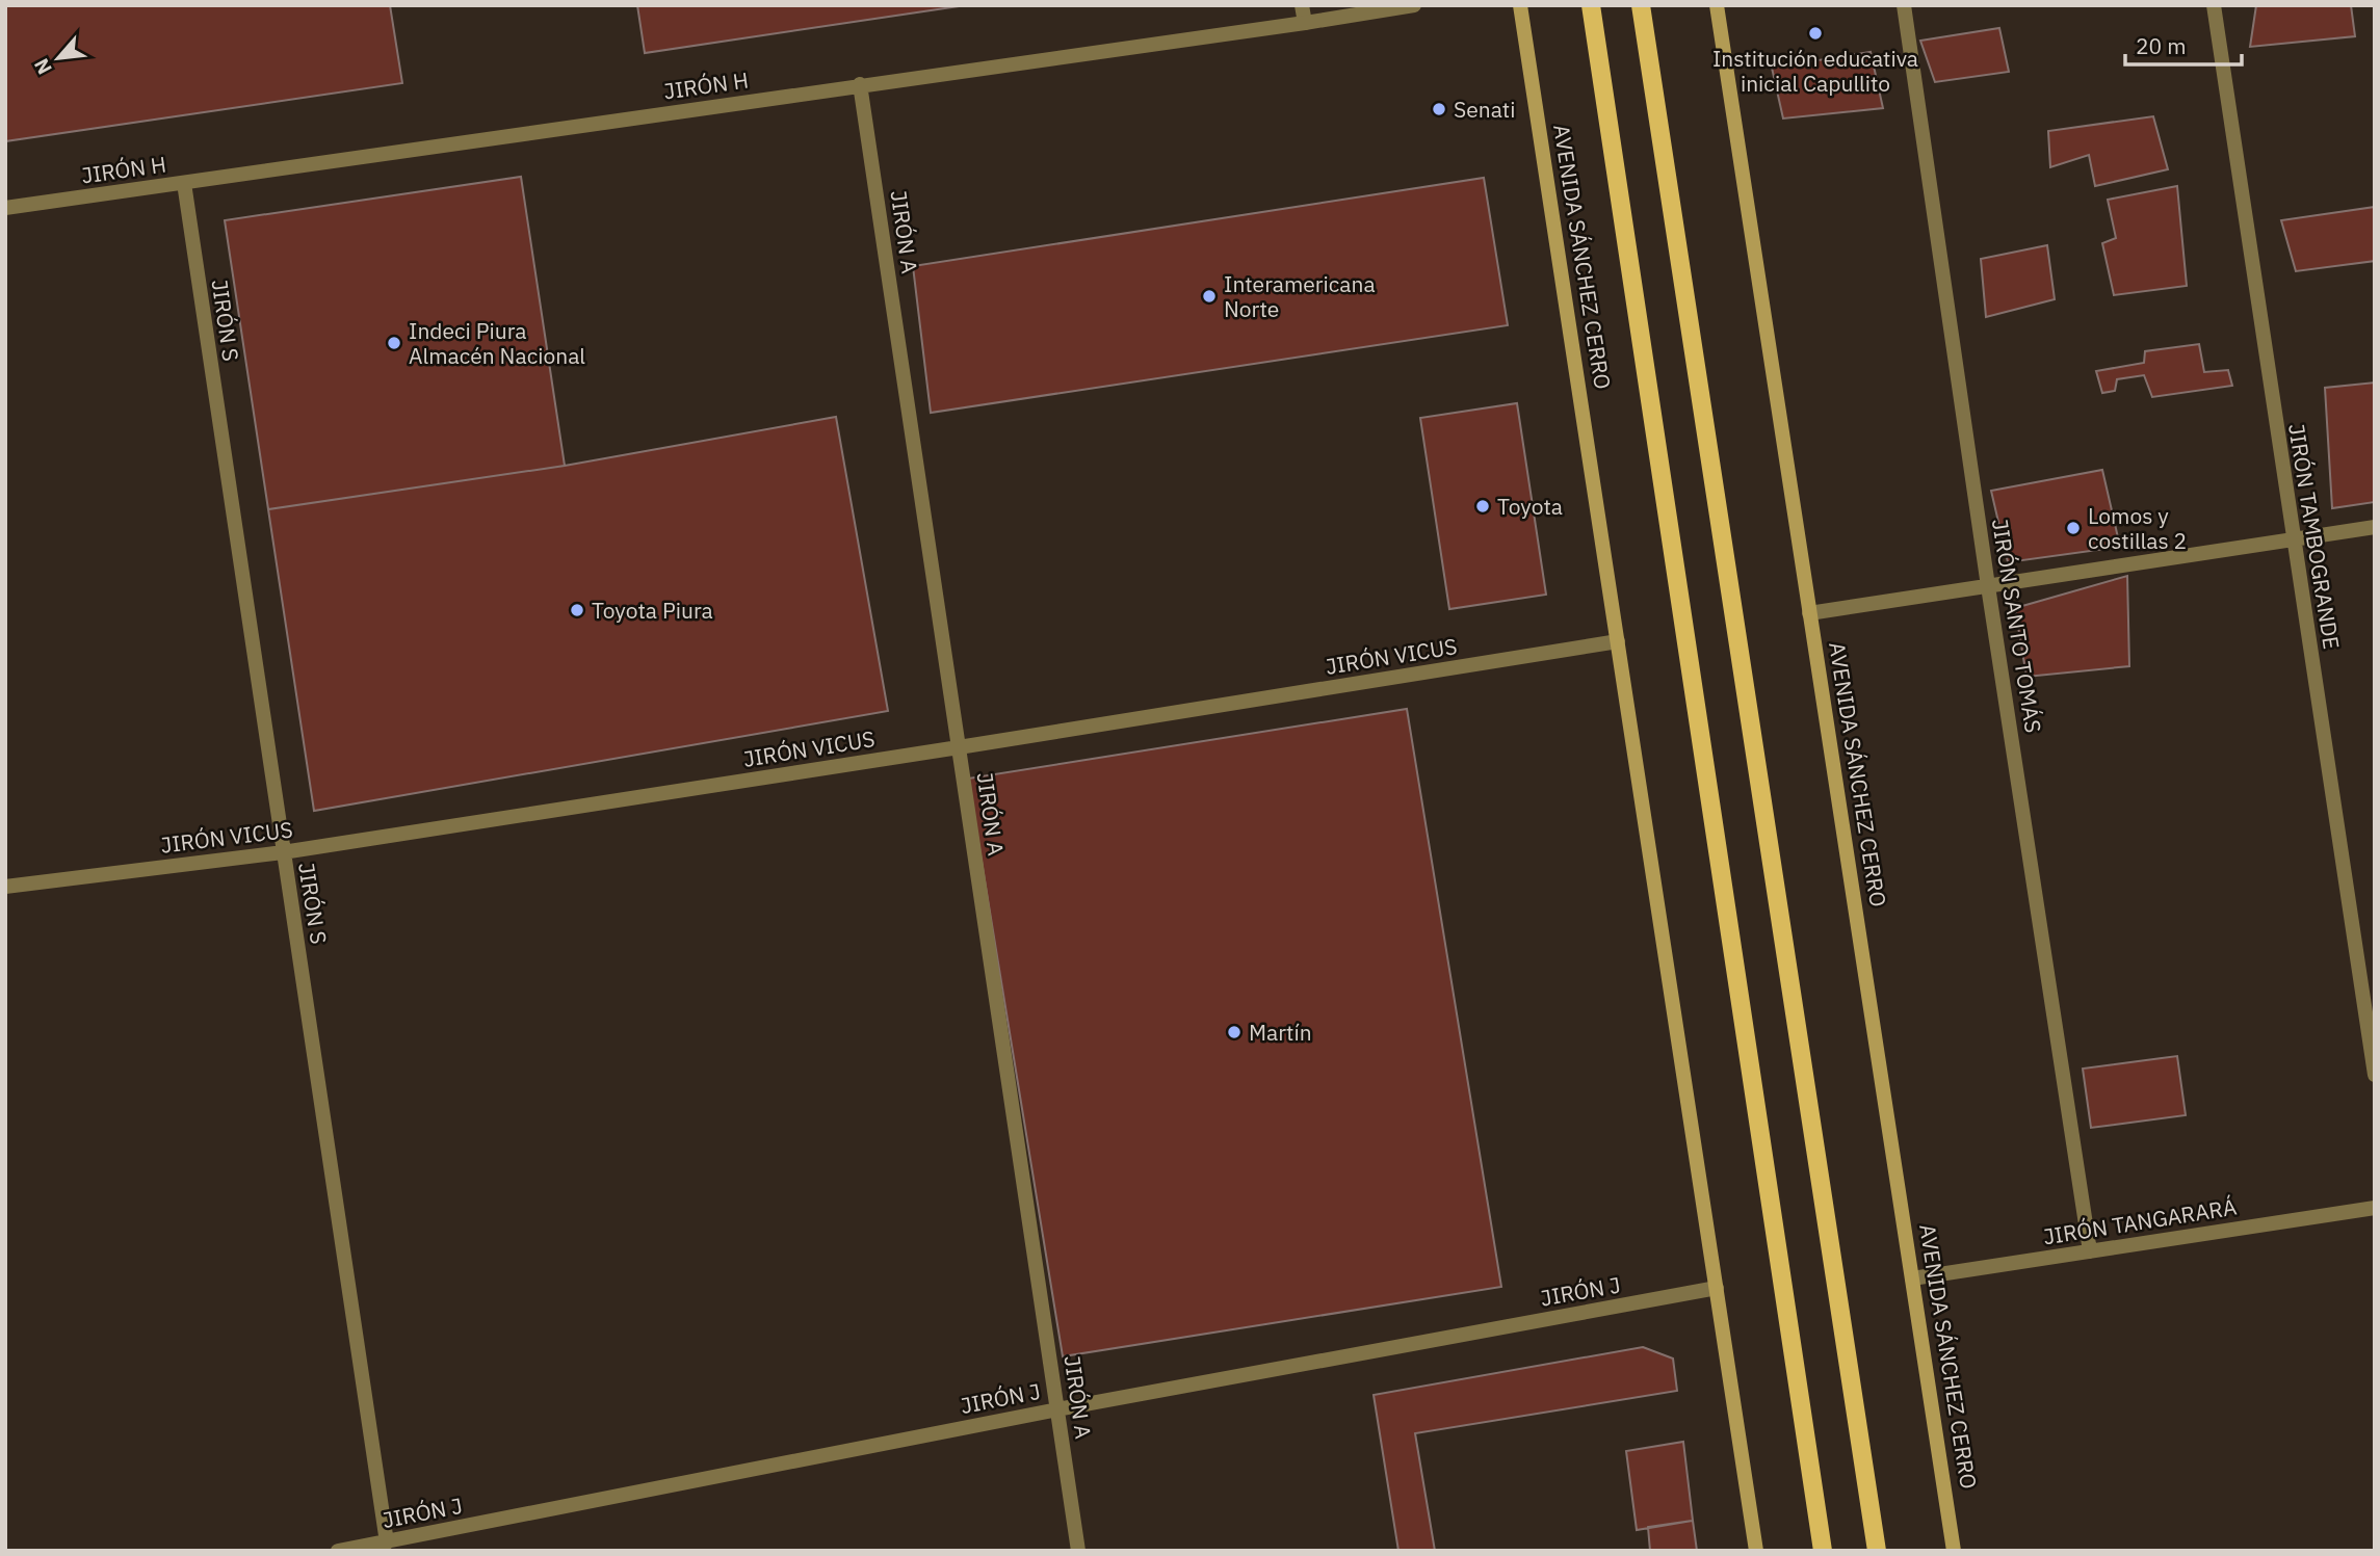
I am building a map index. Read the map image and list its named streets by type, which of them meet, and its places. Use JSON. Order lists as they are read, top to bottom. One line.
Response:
{"streets":{"main road":["AVENIDA SÁNCHEZ CERRO"],"street":["JIRÓN H","JIRÓN A","JIRÓN S","JIRÓN TAMBOGRANDE","JIRÓN SANTO TOMÁS","JIRÓN VICUS","JIRÓN TANGARARÁ","JIRÓN J"]},"crossings":[["JIRÓN H","JIRÓN A"],["JIRÓN H","JIRÓN S"],["JIRÓN A","JIRÓN VICUS"],["JIRÓN A","JIRÓN J"],["AVENIDA SÁNCHEZ CERRO","JIRÓN VICUS"],["AVENIDA SÁNCHEZ CERRO","JIRÓN TANGARARÁ"],["AVENIDA SÁNCHEZ CERRO","JIRÓN J"],["JIRÓN S","JIRÓN VICUS"],["JIRÓN S","JIRÓN J"],["JIRÓN SANTO TOMÁS","JIRÓN TANGARARÁ"]],"places":["Institución educativa inicial Capullito","Senati","Interamericana Norte","Indeci Piura Almacén Nacional","Toyota","Lomos y costillas 2","Toyota Piura","Martín"],"scale_bar":"20 m","north":"bottom left"}
